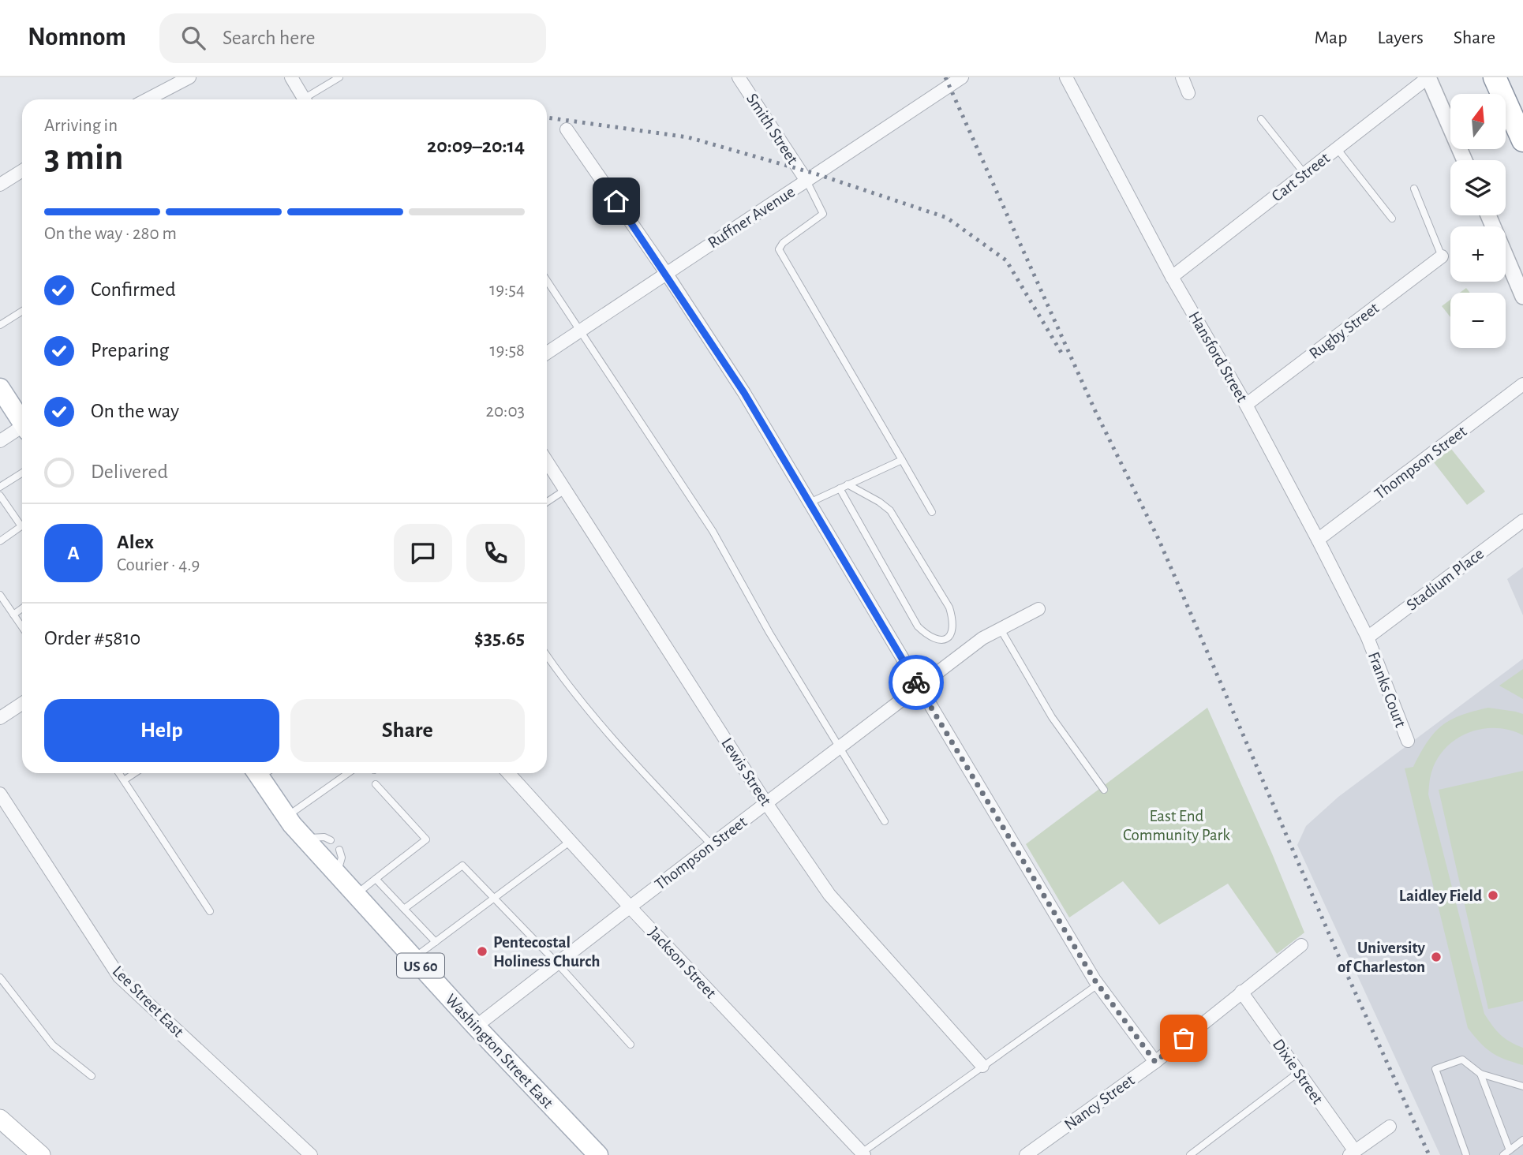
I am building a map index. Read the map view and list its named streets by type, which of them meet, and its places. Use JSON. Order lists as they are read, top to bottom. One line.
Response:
{"streets":{"main road":["US 60","Washington Street East"],"street":["Smith Street","Cart Street","Ruffner Avenue","Rugby Street","Hansford Street","Thompson Street","Stadium Place","Franks Court","Lewis Street","Jackson Street","Lee Street East","Dixie Street","Nancy Street"]},"crossings":[["Smith Street","Ruffner Avenue"],["Cart Street","Hansford Street"],["Rugby Street","Hansford Street"],["Hansford Street","Thompson Street"],["Hansford Street","Stadium Place"],["Hansford Street","Franks Court"],["Thompson Street","Lewis Street"],["Thompson Street","Jackson Street"],["Thompson Street","Washington Street East"],["Stadium Place","Franks Court"],["Dixie Street","Nancy Street"]],"parks":["East End Community Park"],"places":["Laidley Field","Pentecostal Holiness Church","University of Charleston"],"north":"top","page":{"header":"Nomnom","search":"Search here","nav":["Map","Layers","Share"],"map_buttons":["+","−"],"heading":["3 min","Arriving in","20:09–20:14"],"panel":["Alex","Courier · 4.9","Order #5810","$35.65"],"bar":"On the way · 280 m","list":[["Confirmed","19:54"],["Preparing","19:58"],["On the way","20:03"],"Delivered"],"round":"A","buttons":["Help","Share"]}}
